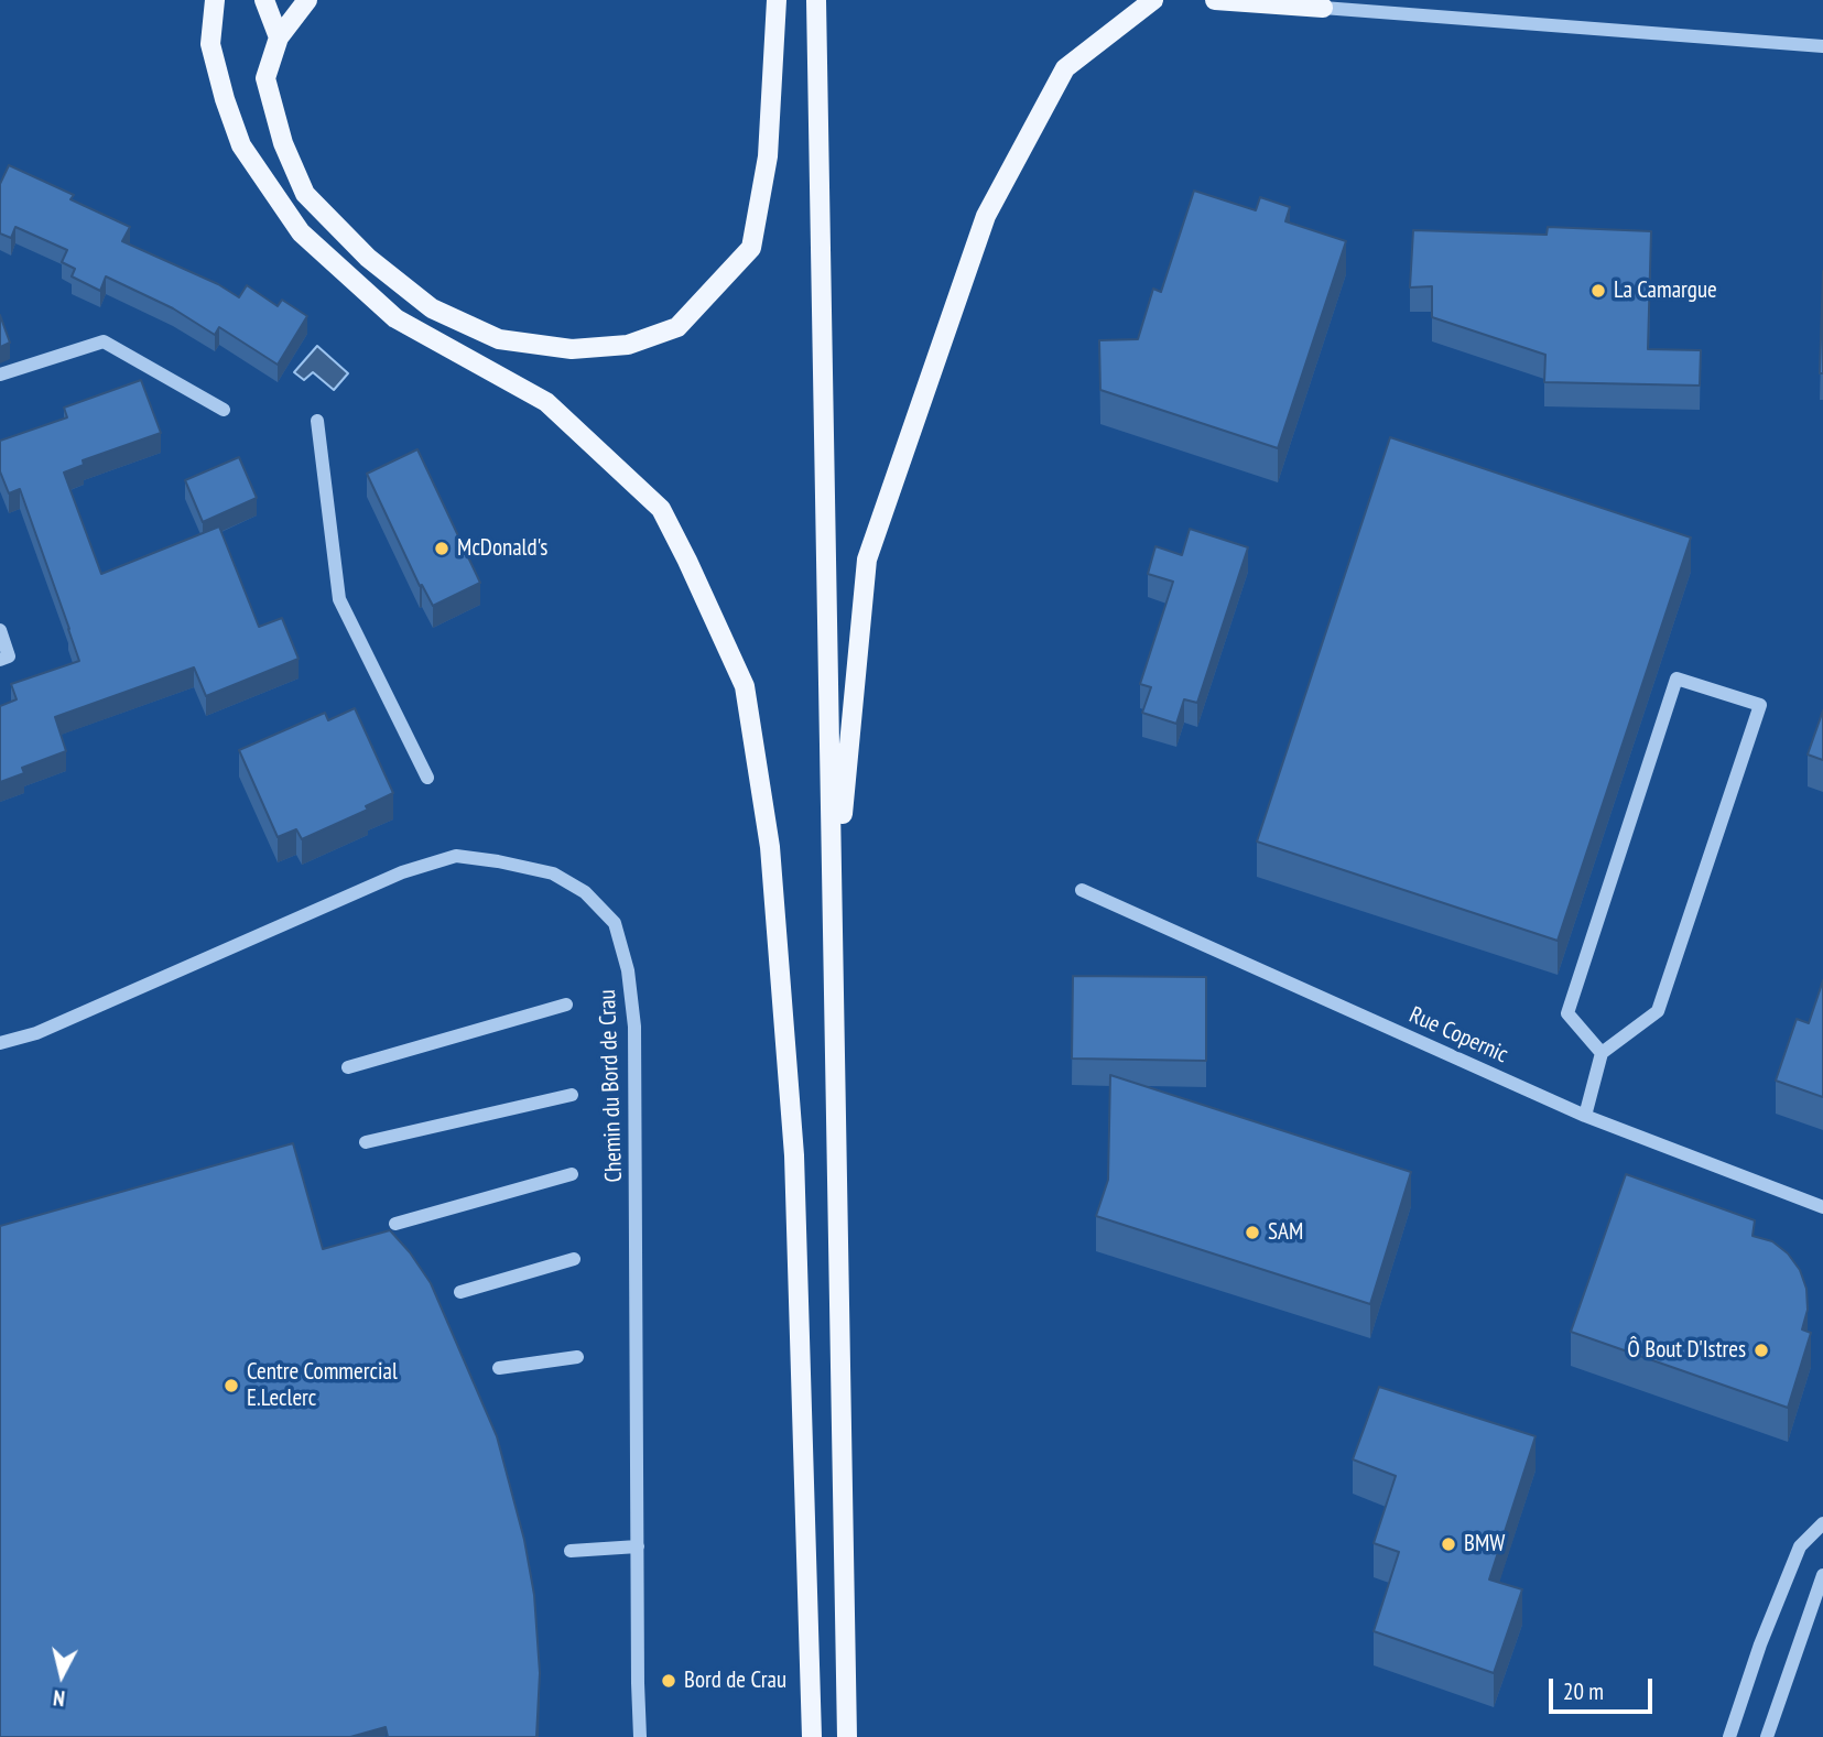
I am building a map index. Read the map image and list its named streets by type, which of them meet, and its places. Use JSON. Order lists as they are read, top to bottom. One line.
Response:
{"streets":{"street":["Rue Copernic","Chemin du Bord de Crau"]},"places":["La Camargue","McDonald's","SAM","Ô Bout D'Istres","Centre Commercial E.Leclerc","BMW","Bord de Crau"],"scale_bar":"20 m","north":"bottom"}
